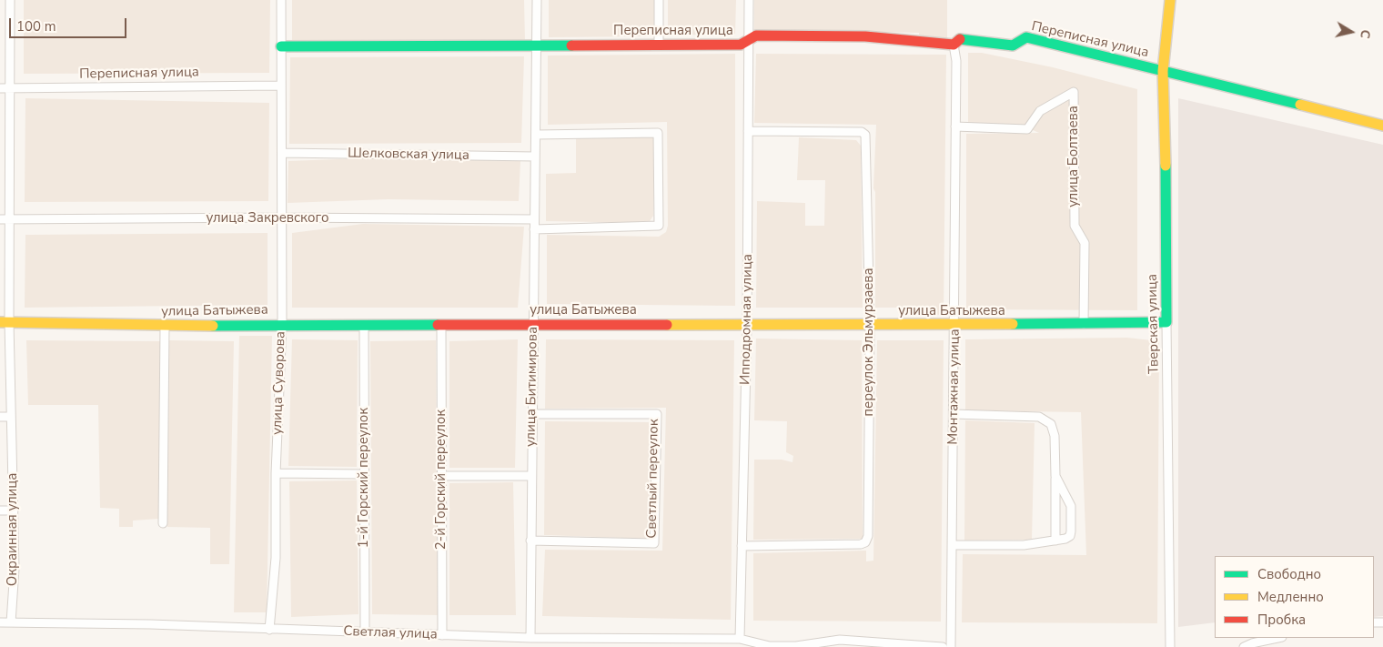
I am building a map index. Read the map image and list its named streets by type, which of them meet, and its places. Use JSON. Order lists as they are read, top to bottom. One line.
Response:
{"streets":{"street":["Переписная улица","Шелковская улица","улица Болтаева","улица Закревского","улица Батыжева","Ипподромная улица","Тверская улица","переулок Эльмурзаева","улица Суворова","улица Битимирова","Монтажная улица","1-й Горский переулок","Светлый переулок","2-й Горский переулок","Окраинная улица","Светлая улица"]},"crossings":[["Переписная улица","Ипподромная улица"],["Переписная улица","Тверская улица"],["Переписная улица","улица Суворова"],["Переписная улица","улица Битимирова"],["Переписная улица","Монтажная улица"],["Переписная улица","Окраинная улица"],["Шелковская улица","улица Суворова"],["Шелковская улица","улица Битимирова"],["улица Болтаева","улица Батыжева"],["улица Болтаева","Монтажная улица"],["улица Закревского","улица Суворова"],["улица Закревского","улица Битимирова"],["улица Закревского","Окраинная улица"],["улица Батыжева","Ипподромная улица"],["улица Батыжева","Тверская улица"],["улица Батыжева","переулок Эльмурзаева"],["улица Батыжева","улица Суворова"],["улица Батыжева","улица Битимирова"],["улица Батыжева","Монтажная улица"],["улица Батыжева","1-й Горский переулок"],["улица Батыжева","2-й Горский переулок"],["улица Батыжева","Окраинная улица"],["Ипподромная улица","переулок Эльмурзаева"],["Ипподромная улица","Светлая улица"],["улица Суворова","Светлая улица"],["улица Битимирова","Светлый переулок"],["улица Битимирова","Светлая улица"],["1-й Горский переулок","Светлая улица"],["2-й Горский переулок","Светлая улица"],["Окраинная улица","Светлая улица"]],"legend":["Свободно","Медленно","Пробка"],"scale_bar":"100 m","north":"right"}
